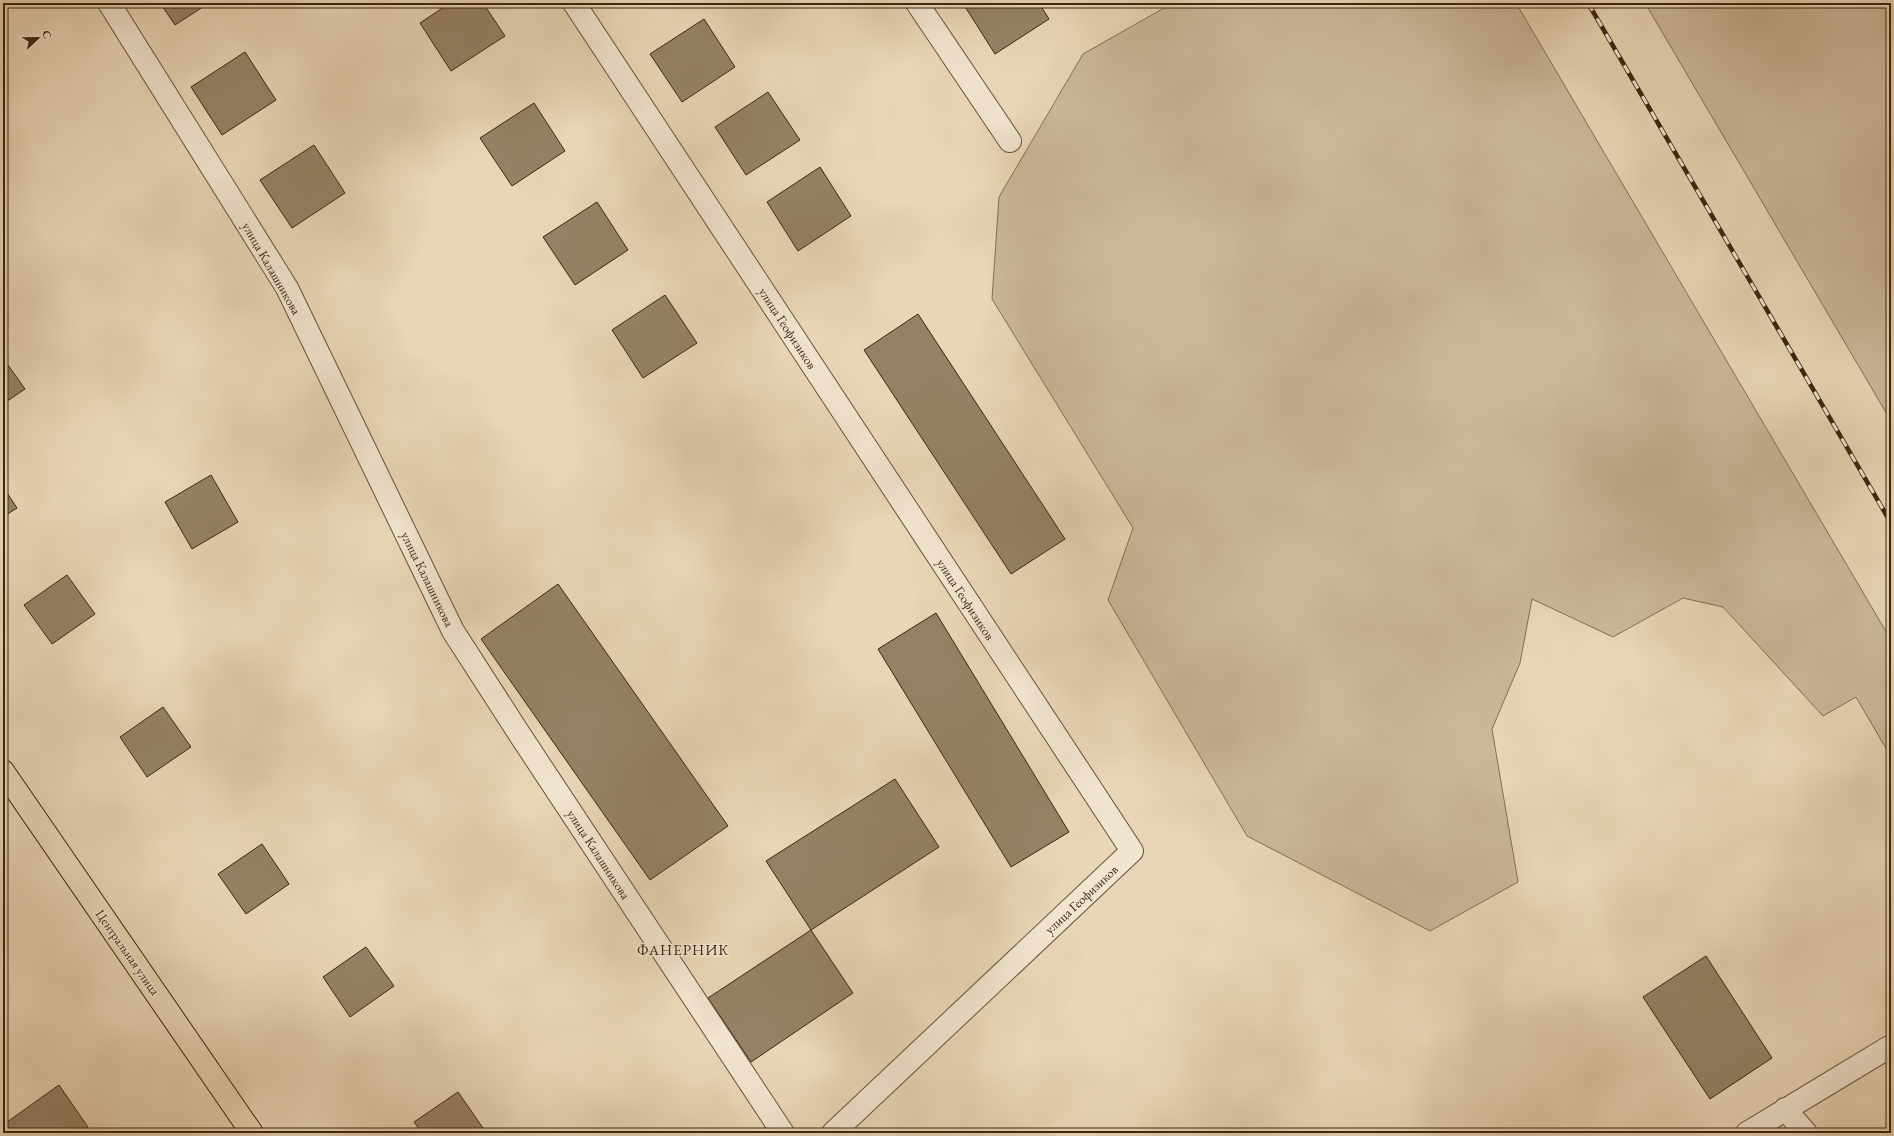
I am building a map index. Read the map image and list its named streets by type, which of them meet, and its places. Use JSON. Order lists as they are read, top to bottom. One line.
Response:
{"streets":{"main road":["Центральная улица"],"street":["улица Калашникова","улица Геофизиков"]},"districts":["ФАНЕРНИК"],"north":"right"}
